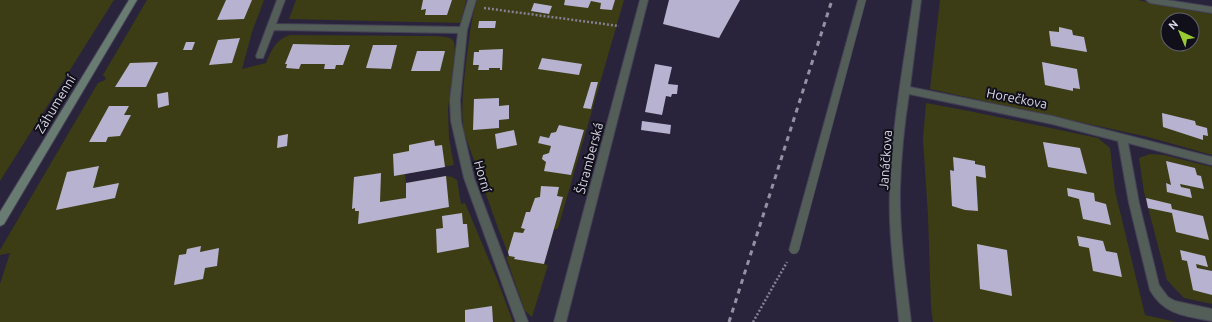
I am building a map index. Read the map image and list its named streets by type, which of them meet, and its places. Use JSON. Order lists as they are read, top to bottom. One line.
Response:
{"streets":{"main road":["Záhumenní"],"street":["Horečkova","Štramberská","Janáčkova","Horní"]},"crossings":[["Horečkova","Janáčkova"]],"north":"top left"}
